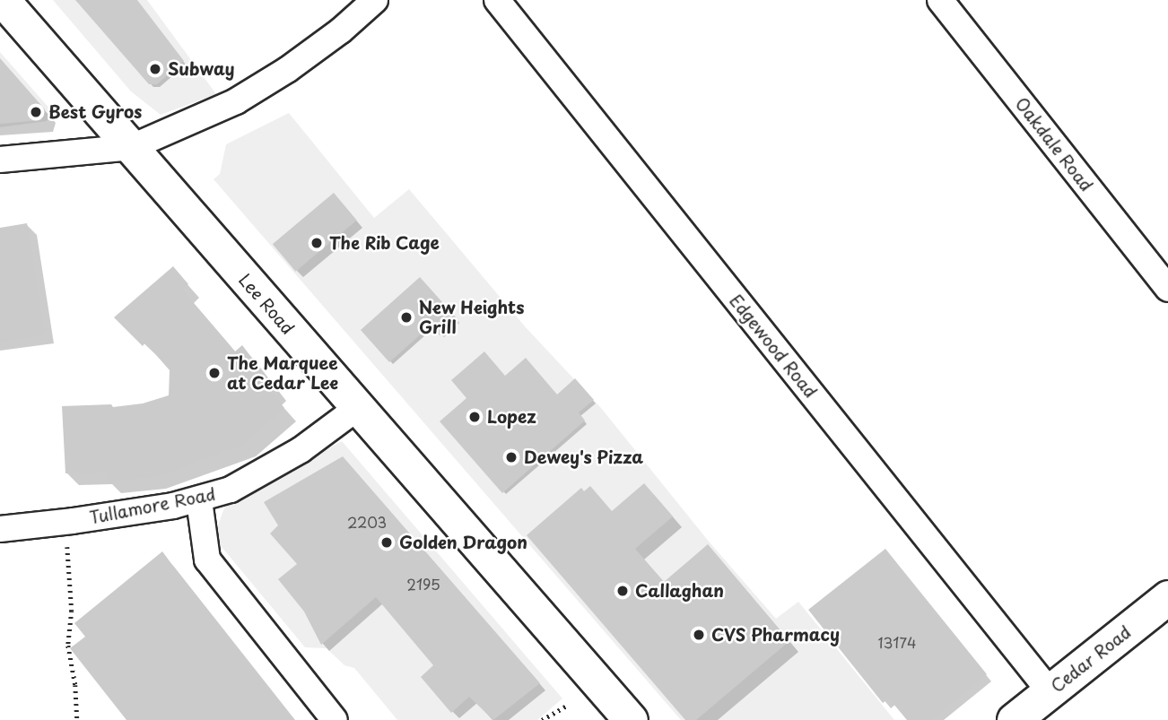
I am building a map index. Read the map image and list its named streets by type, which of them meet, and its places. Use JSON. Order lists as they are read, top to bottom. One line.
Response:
{"streets":{"main road":["Lee Road","Cedar Road"],"street":["Oakdale Road","Edgewood Road","Tullamore Road"]},"crossings":[["Lee Road","Tullamore Road"],["Edgewood Road","Cedar Road"]],"places":["Subway","Best Gyros","The Rib Cage","New Heights Grill","The Marquee at Cedar Lee","Lopez","Dewey's Pizza","Golden Dragon","Callaghan","CVS Pharmacy"],"house_numbers":["2203","2195","13174"]}
